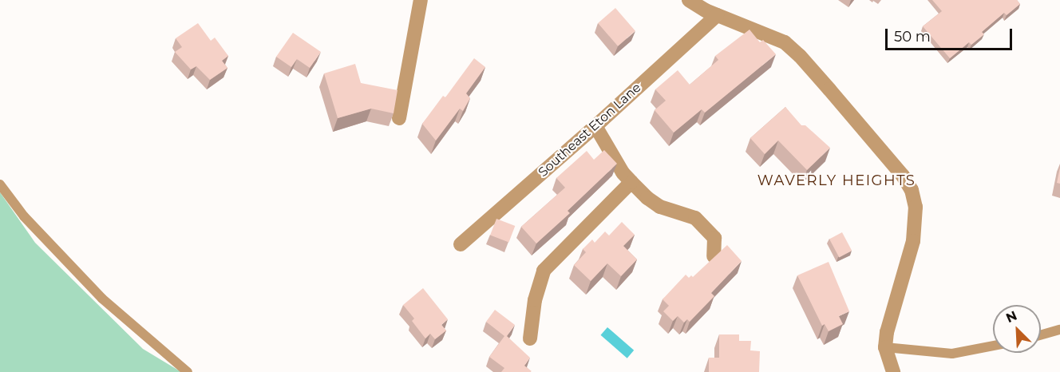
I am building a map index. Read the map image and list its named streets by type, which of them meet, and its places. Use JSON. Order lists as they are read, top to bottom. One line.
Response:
{"streets":{"street":["Southeast Eton Lane"]},"districts":["WAVERLY HEIGHTS"],"scale_bar":"50 m","north":"top left"}
